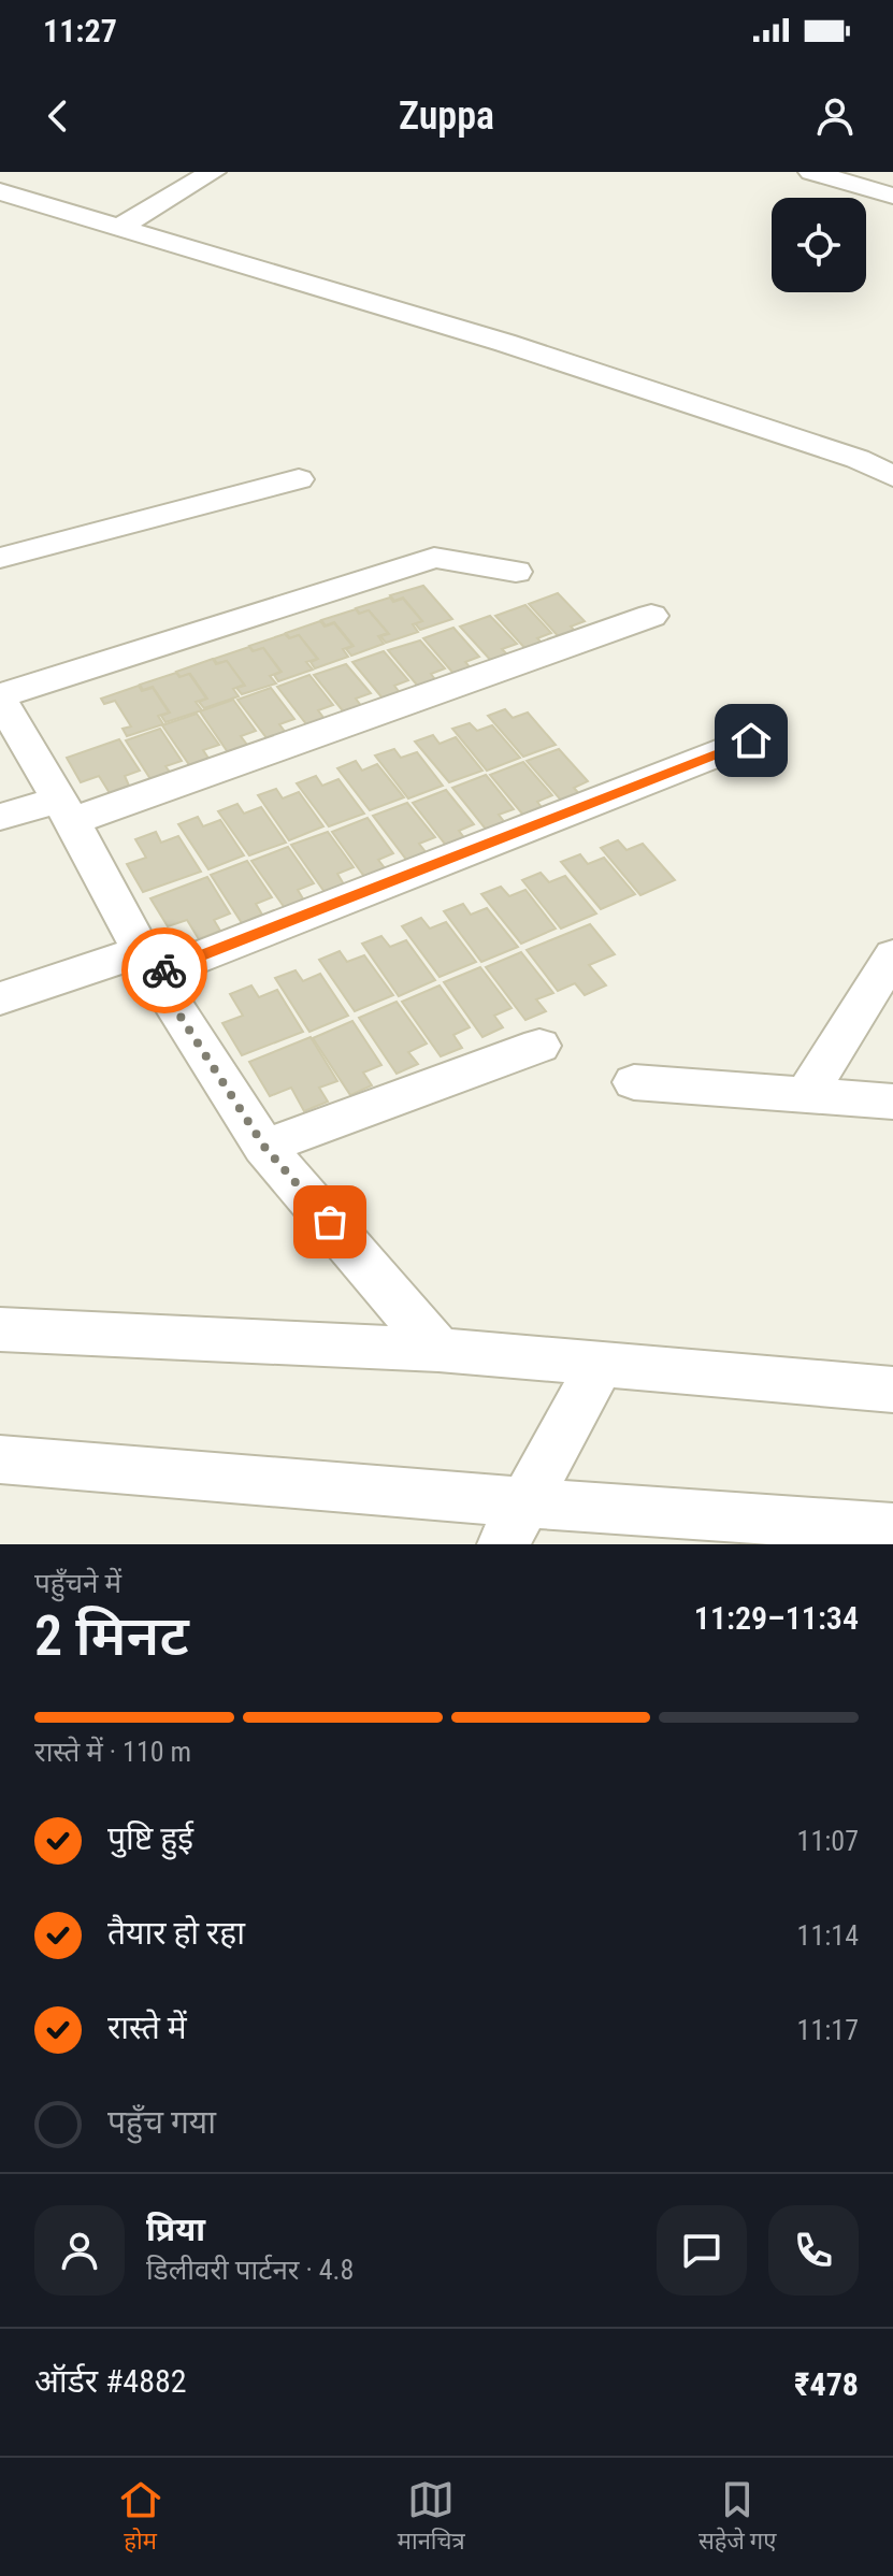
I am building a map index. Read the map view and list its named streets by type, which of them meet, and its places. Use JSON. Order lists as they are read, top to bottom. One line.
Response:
{"page":{"status":"11:27","header":"Zuppa","heading":["2 मिनट","पहुँचने में","11:29–11:34"],"panel":["प्रिया","डिलीवरी पार्टनर · 4.8","ऑर्डर #4882","₹478"],"bar":"रास्ते में · 110 m","list":[["पुष्टि हुई","11:07"],["तैयार हो रहा","11:14"],["रास्ते में","11:17"],"पहुँच गया"],"tabs":["होम","मानचित्र","सहेजे गए"]}}
